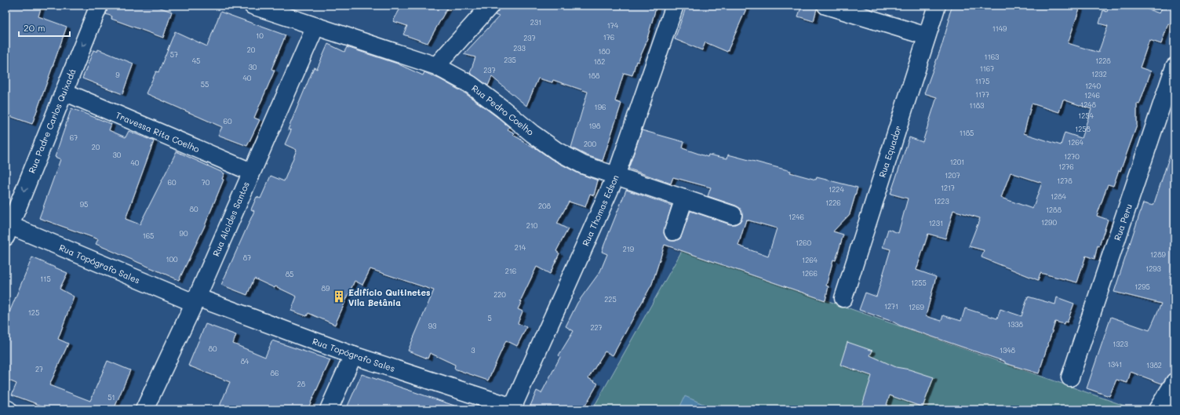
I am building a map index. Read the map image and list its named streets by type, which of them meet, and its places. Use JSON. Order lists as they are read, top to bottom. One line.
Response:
{"streets":{"street":["Rua Pedro Coelho","Rua Padre Carlos Quixadá","Travessa Rita Coelho","Rua Equador","Rua Thomas Edson","Rua Alcides Santos","Rua Peru","Rua Topógrafo Sales"]},"crossings":[["Rua Pedro Coelho","Rua Thomas Edson"],["Rua Pedro Coelho","Rua Alcides Santos"],["Rua Padre Carlos Quixadá","Travessa Rita Coelho"],["Rua Padre Carlos Quixadá","Rua Topógrafo Sales"],["Travessa Rita Coelho","Rua Alcides Santos"],["Rua Thomas Edson","Rua Topógrafo Sales"],["Rua Alcides Santos","Rua Topógrafo Sales"]],"one_way":["Rua Padre Carlos Quixadá"],"places":{"building":["Edifício Quitinetes Vila Betânia"]},"house_numbers":["231","174","1149","10","176","237","233","20","180","57","1163","235","45","1228","182","30","1167","237","1232","9","188","40","1175","55","1240","1177","1246","1248","1183","196","1254","60","198","1258","1185","67","1264","200","20","30","1270","1201","40","1276","1207","1278","60","70","1217","1224","1284","1223","1226","95","208","80","1288","1246","1290","1231","210","90","165","1260","214","219","1289","87","100","1264","1293","216","1266","85","115","1255","1295","89","220","225","1271","1269","125","5","1338","93","227","1323","80","3","1348","84","1341","1382","27","86","28","51"],"scale_bar":"20 m"}
